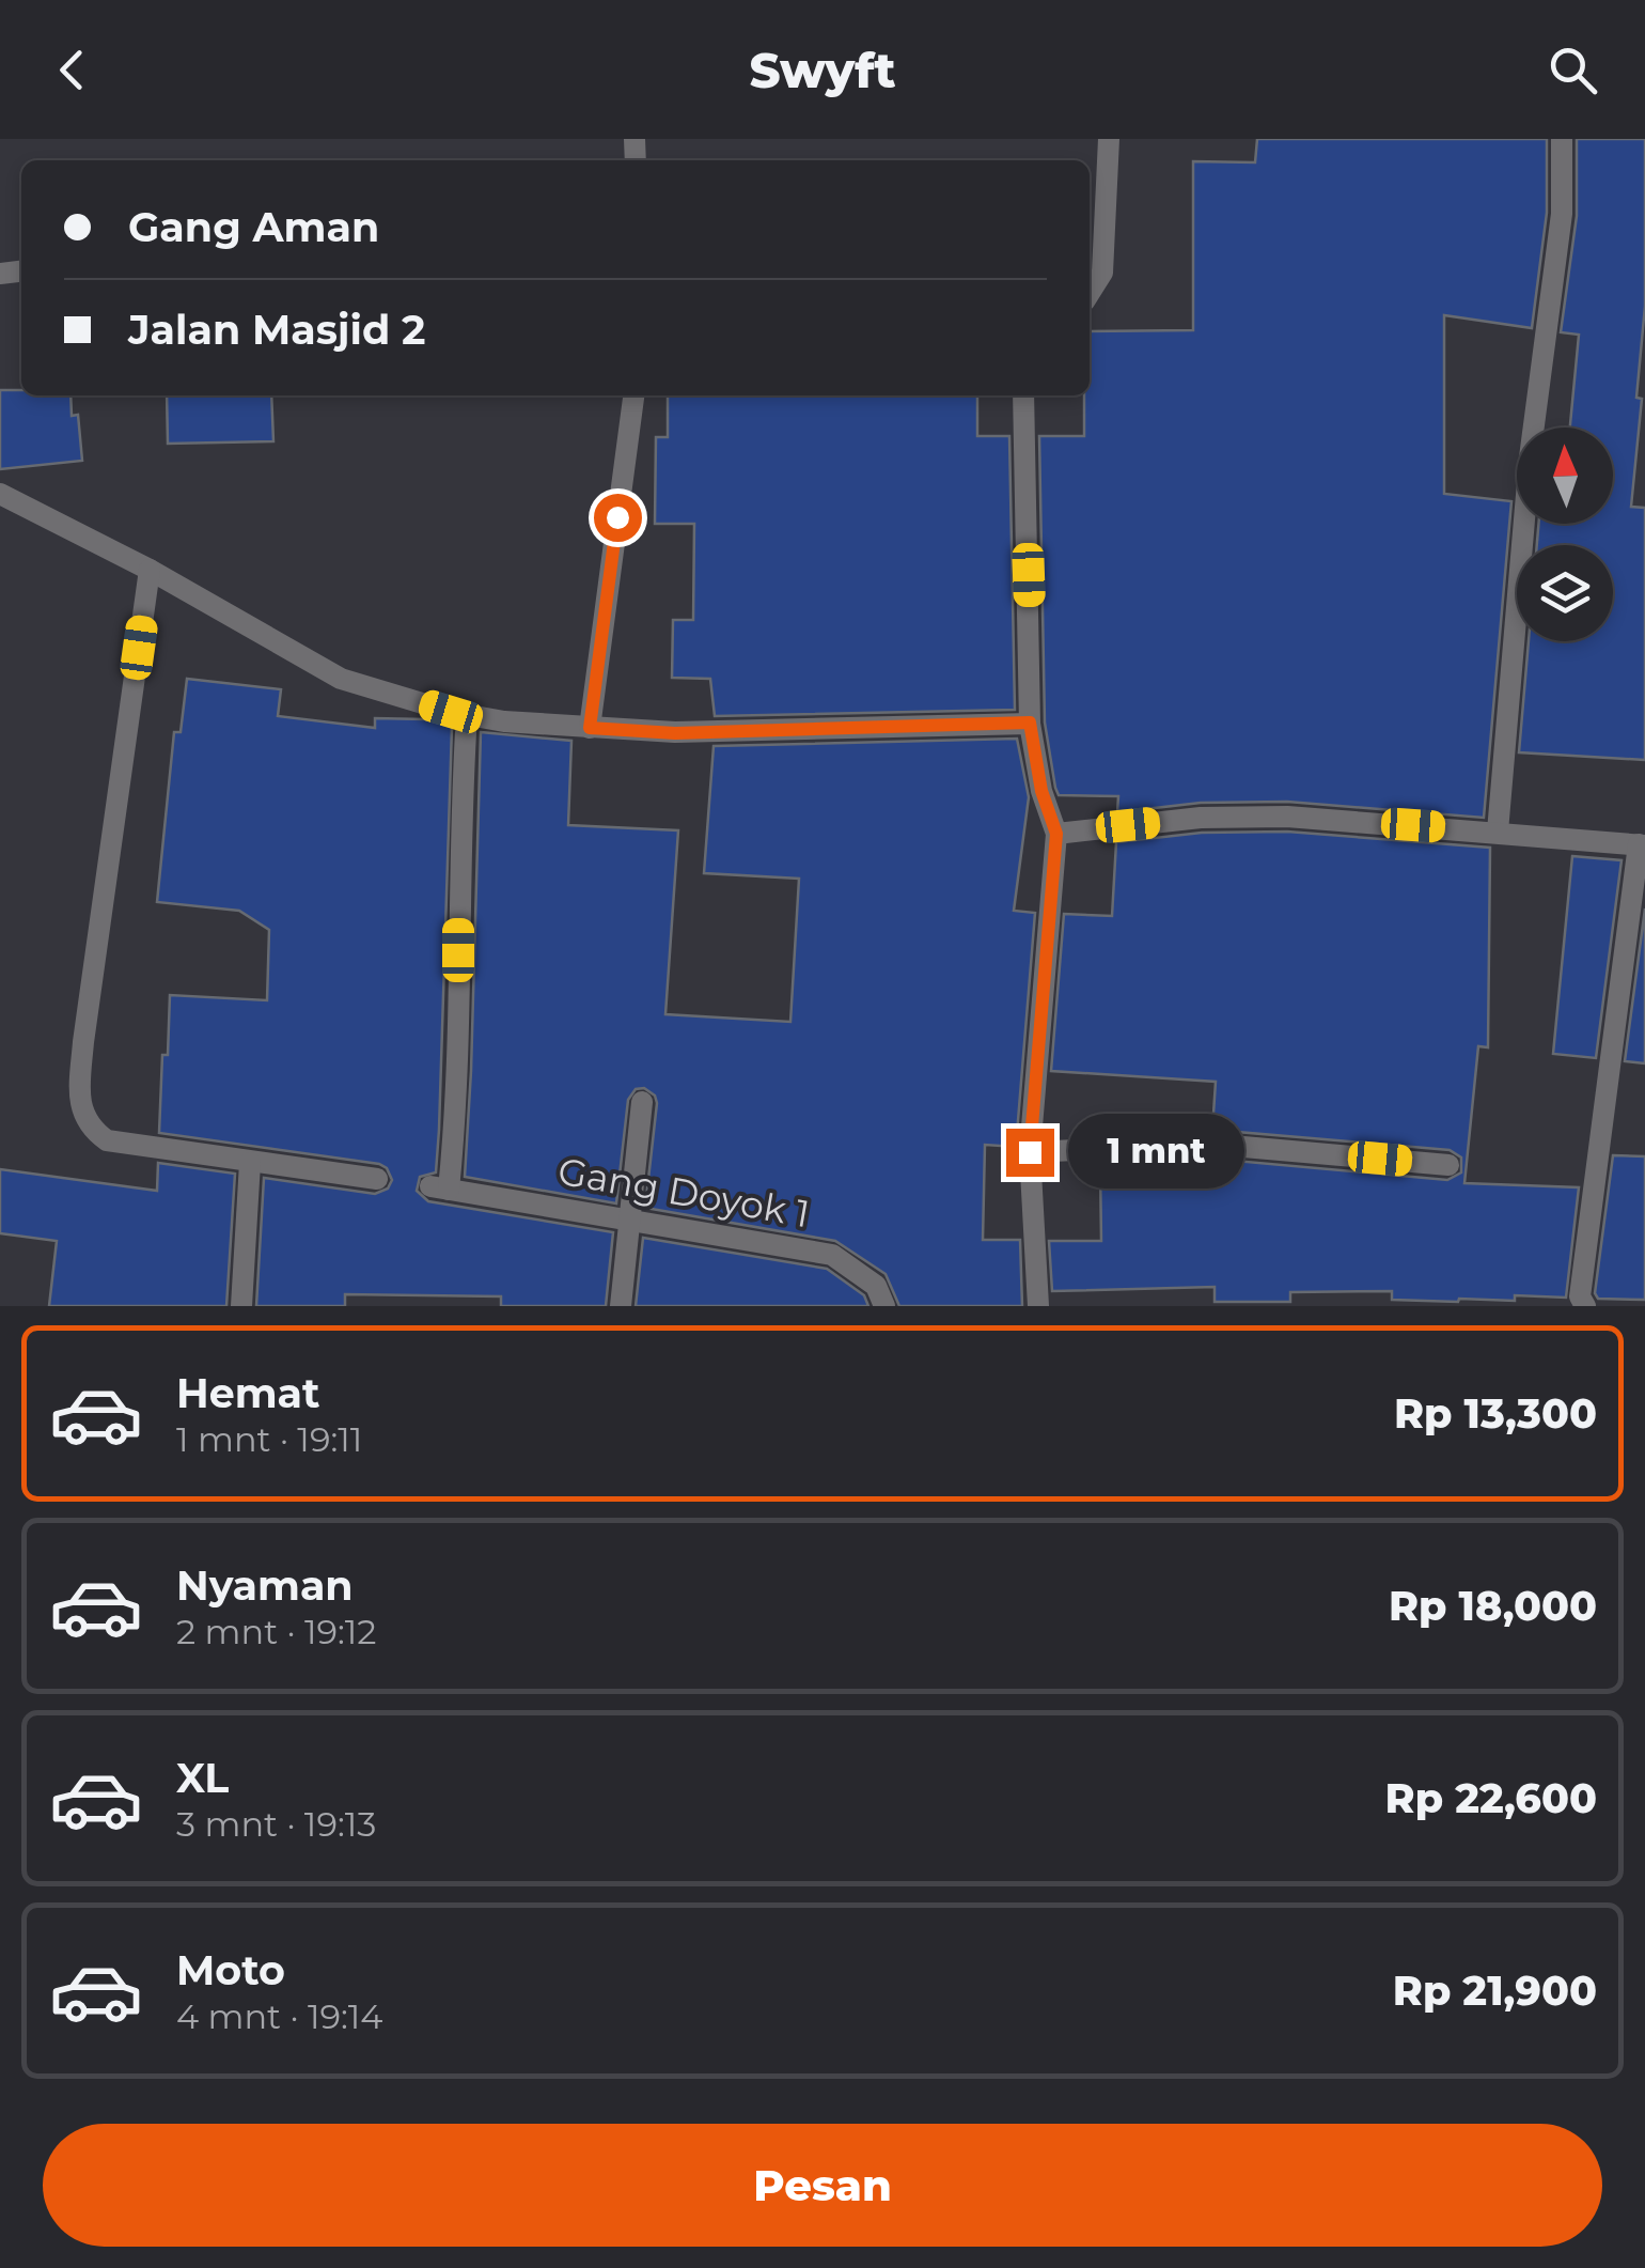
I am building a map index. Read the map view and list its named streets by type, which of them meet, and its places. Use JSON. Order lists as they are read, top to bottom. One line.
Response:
{"streets":{"street":["Gang Doyok 1"]},"north":"top","page":{"header":"Swyft","banner":["Gang Aman","Jalan Masjid 2"],"bubble":"1 mnt","list":[{"name":"Hemat","note":"1 mnt · 19:11","value":"Rp 13,300"},{"name":"Nyaman","note":"2 mnt · 19:12","value":"Rp 18,000"},{"name":"XL","note":"3 mnt · 19:13","value":"Rp 22,600"},{"name":"Moto","note":"4 mnt · 19:14","value":"Rp 21,900"}],"buttons":"Pesan"}}
